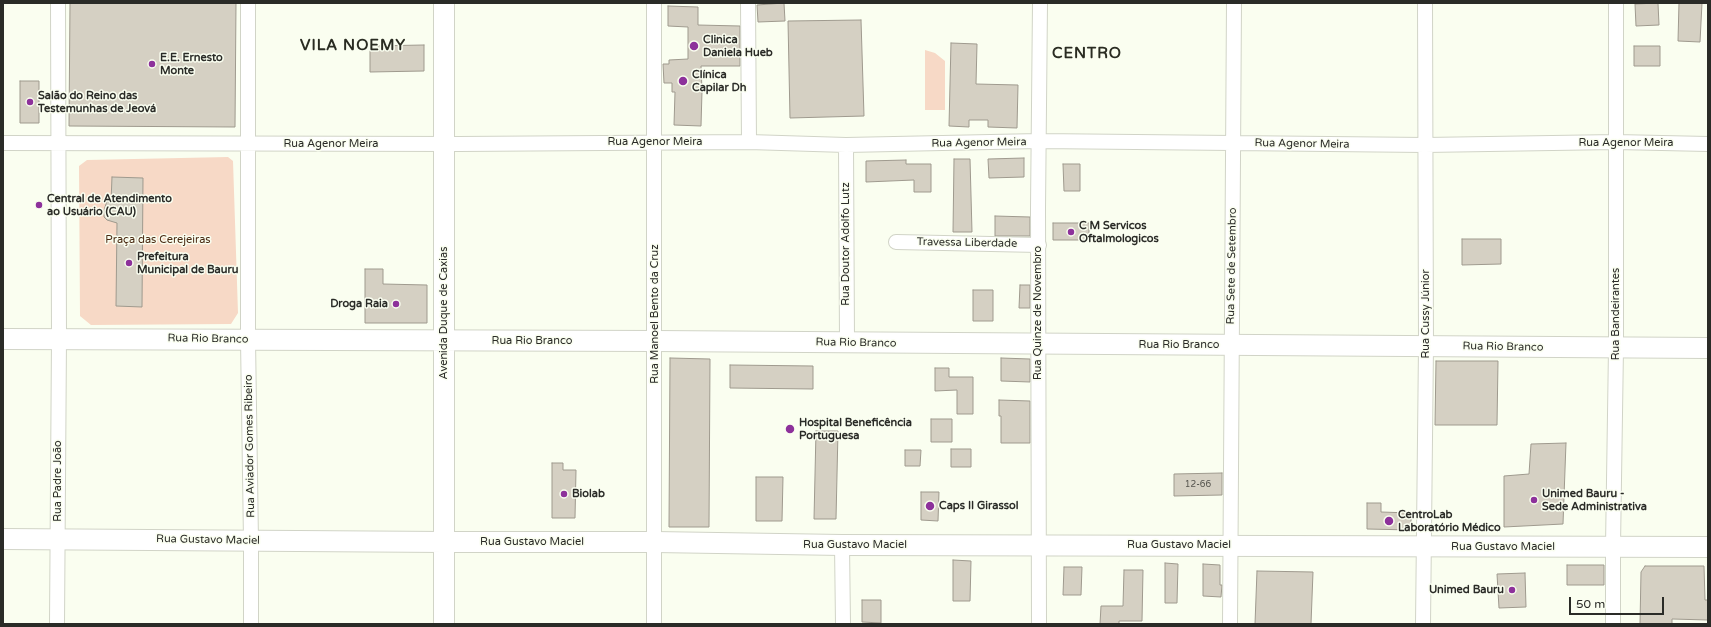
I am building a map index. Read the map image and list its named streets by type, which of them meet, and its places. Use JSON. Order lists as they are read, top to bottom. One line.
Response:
{"streets":{"street":["Rua Agenor Meira","Travessa Liberdade","Rua Doutor Adolfo Lutz","Rua Sete de Setembro","Avenida Duque de Caxias","Rua Quinze de Novembro","Rua Manoel Bento da Cruz","Rua Cussy Júnior","Rua Bandeirantes","Rua Rio Branco","Rua Aviador Gomes Ribeiro","Rua Padre João","Rua Gustavo Maciel"]},"crossings":[["Rua Agenor Meira","Rua Doutor Adolfo Lutz"],["Rua Agenor Meira","Rua Sete de Setembro"],["Rua Agenor Meira","Avenida Duque de Caxias"],["Rua Agenor Meira","Rua Quinze de Novembro"],["Rua Agenor Meira","Rua Manoel Bento da Cruz"],["Rua Agenor Meira","Rua Cussy Júnior"],["Rua Agenor Meira","Rua Bandeirantes"],["Travessa Liberdade","Rua Quinze de Novembro"],["Rua Doutor Adolfo Lutz","Rua Rio Branco"],["Rua Sete de Setembro","Rua Rio Branco"],["Rua Sete de Setembro","Rua Gustavo Maciel"],["Avenida Duque de Caxias","Rua Rio Branco"],["Avenida Duque de Caxias","Rua Gustavo Maciel"],["Rua Quinze de Novembro","Rua Rio Branco"],["Rua Quinze de Novembro","Rua Gustavo Maciel"],["Rua Manoel Bento da Cruz","Rua Rio Branco"],["Rua Manoel Bento da Cruz","Rua Gustavo Maciel"],["Rua Cussy Júnior","Rua Rio Branco"],["Rua Cussy Júnior","Rua Gustavo Maciel"],["Rua Bandeirantes","Rua Rio Branco"],["Rua Bandeirantes","Rua Gustavo Maciel"],["Rua Rio Branco","Rua Aviador Gomes Ribeiro"],["Rua Rio Branco","Rua Padre João"],["Rua Aviador Gomes Ribeiro","Rua Gustavo Maciel"],["Rua Padre João","Rua Gustavo Maciel"]],"districts":["VILA NOEMY","CENTRO"],"parks":["Praça das Cerejeiras"],"places":["Clinica Daniela Hueb","E.E. Ernesto Monte","Clínica Capilar Dh","Salão do Reino das Testemunhas de Jeová","Central de Atendimento ao Usuário (CAU)","C M Servicos Oftalmologicos","Prefeitura Municipal de Bauru","Droga Raia","Hospital Beneficência Portuguesa","Biolab","Unimed Bauru - Sede Administrativa","Caps II Girassol","CentroLab Laboratório Médico","Unimed Bauru"],"house_numbers":["12-66"],"scale_bar":"50 m"}
